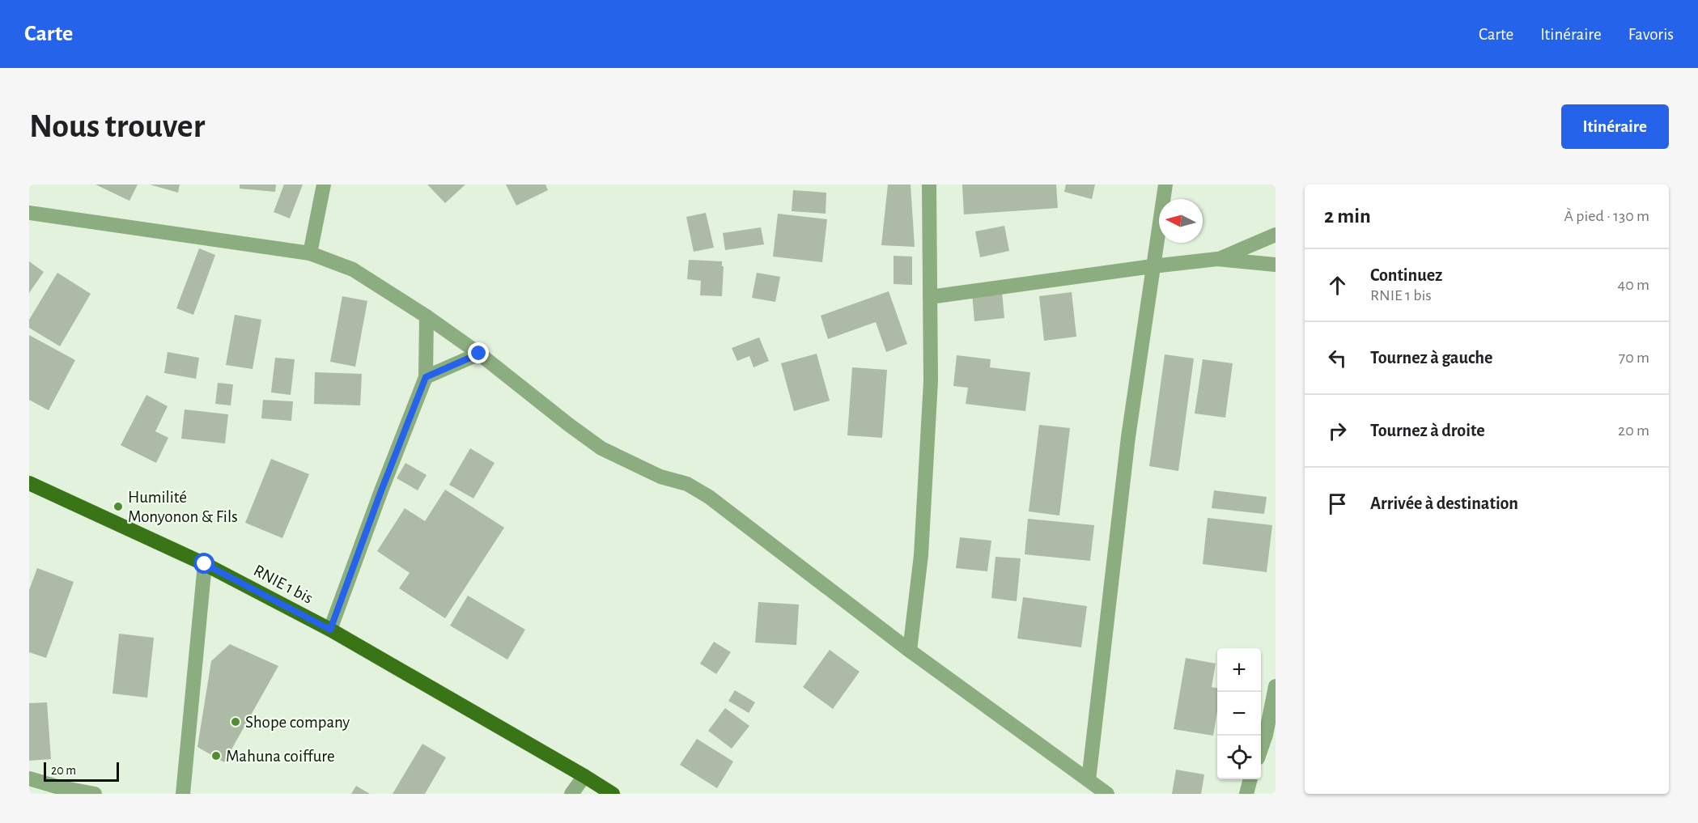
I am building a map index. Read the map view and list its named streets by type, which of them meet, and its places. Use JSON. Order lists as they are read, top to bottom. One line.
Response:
{"streets":{"main road":["RNIE 1 bis"]},"places":["Humilité Monyonon & Fils","Shope company","Mahuna coiffure"],"scale_bar":"20 m","north":"left","page":{"header":"Carte","nav":["Carte","Itinéraire","Favoris"],"buttons":"Itinéraire","title":"Nous trouver","heading":["2 min","À pied · 130 m"],"list":[["Continuez","RNIE 1 bis","40 m"],["Tournez à gauche","70 m"],["Tournez à droite","20 m"],"Arrivée à destination"],"map_buttons":["+","−"],"scale":"20 m"}}
